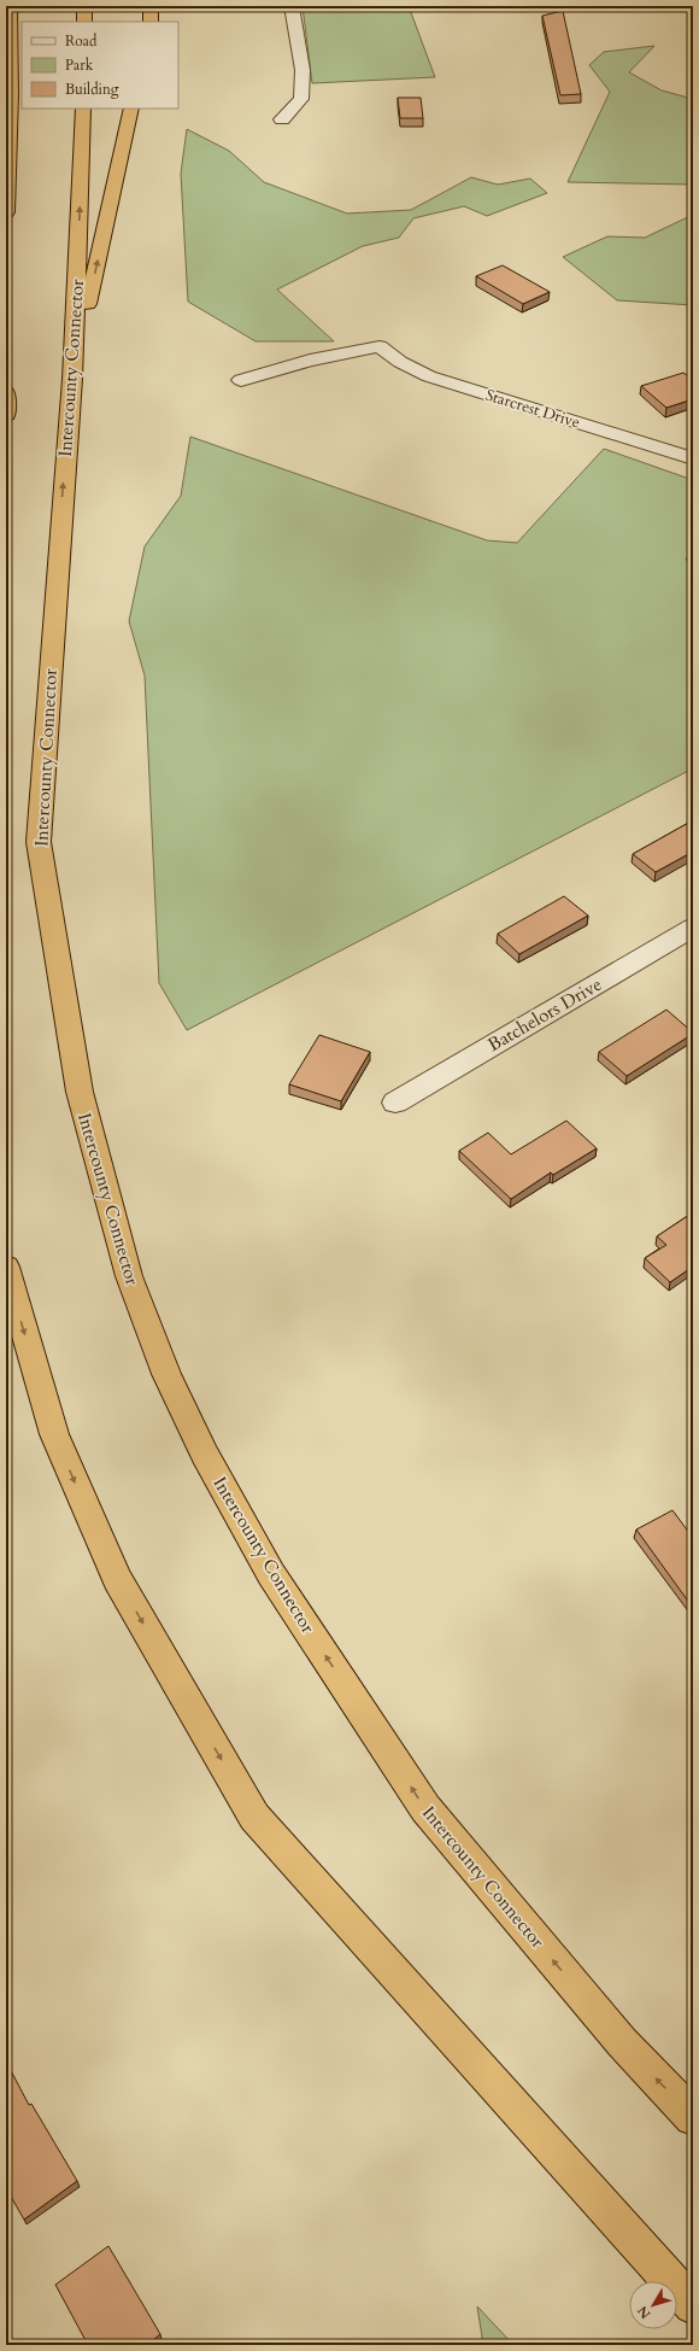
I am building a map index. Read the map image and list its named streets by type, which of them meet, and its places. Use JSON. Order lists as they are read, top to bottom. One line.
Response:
{"streets":{"highway":["Intercounty Connector"],"street":["Starcrest Drive","Batchelors Drive"]},"legend":["Road","Park","Building"],"north":"bottom left"}
